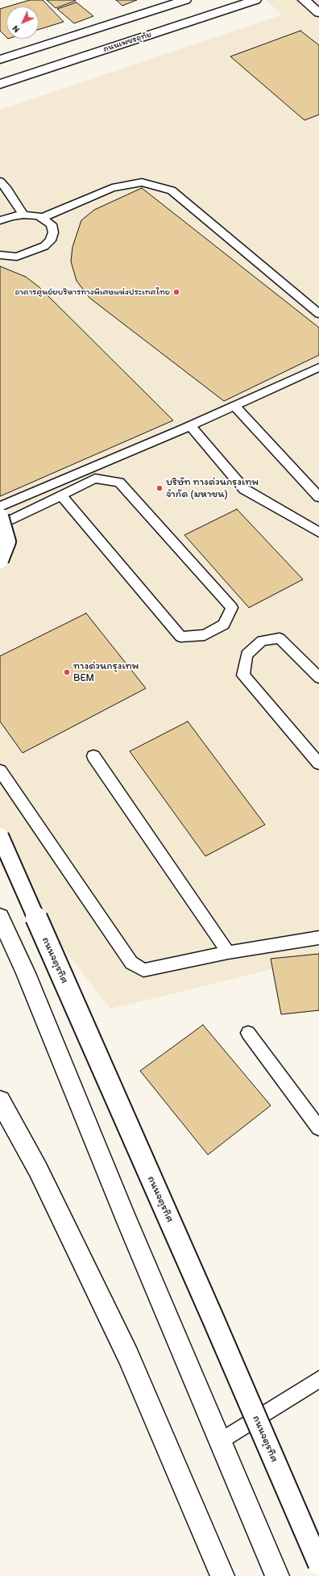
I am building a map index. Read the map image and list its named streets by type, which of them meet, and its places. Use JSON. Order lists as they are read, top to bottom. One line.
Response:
{"streets":{"main road":["ถนนเพชรอุทัย","ถนนจตุรทิศ"]},"places":["อาคารศูนย์ยบริหารทางพิเศษแห่งประเทศไทย","บริษัท ทางด่วนกรุงเทพ จำกัด (มหาชน)","ทางด่วนกรุงเทพ BEM"],"north":"bottom left"}
